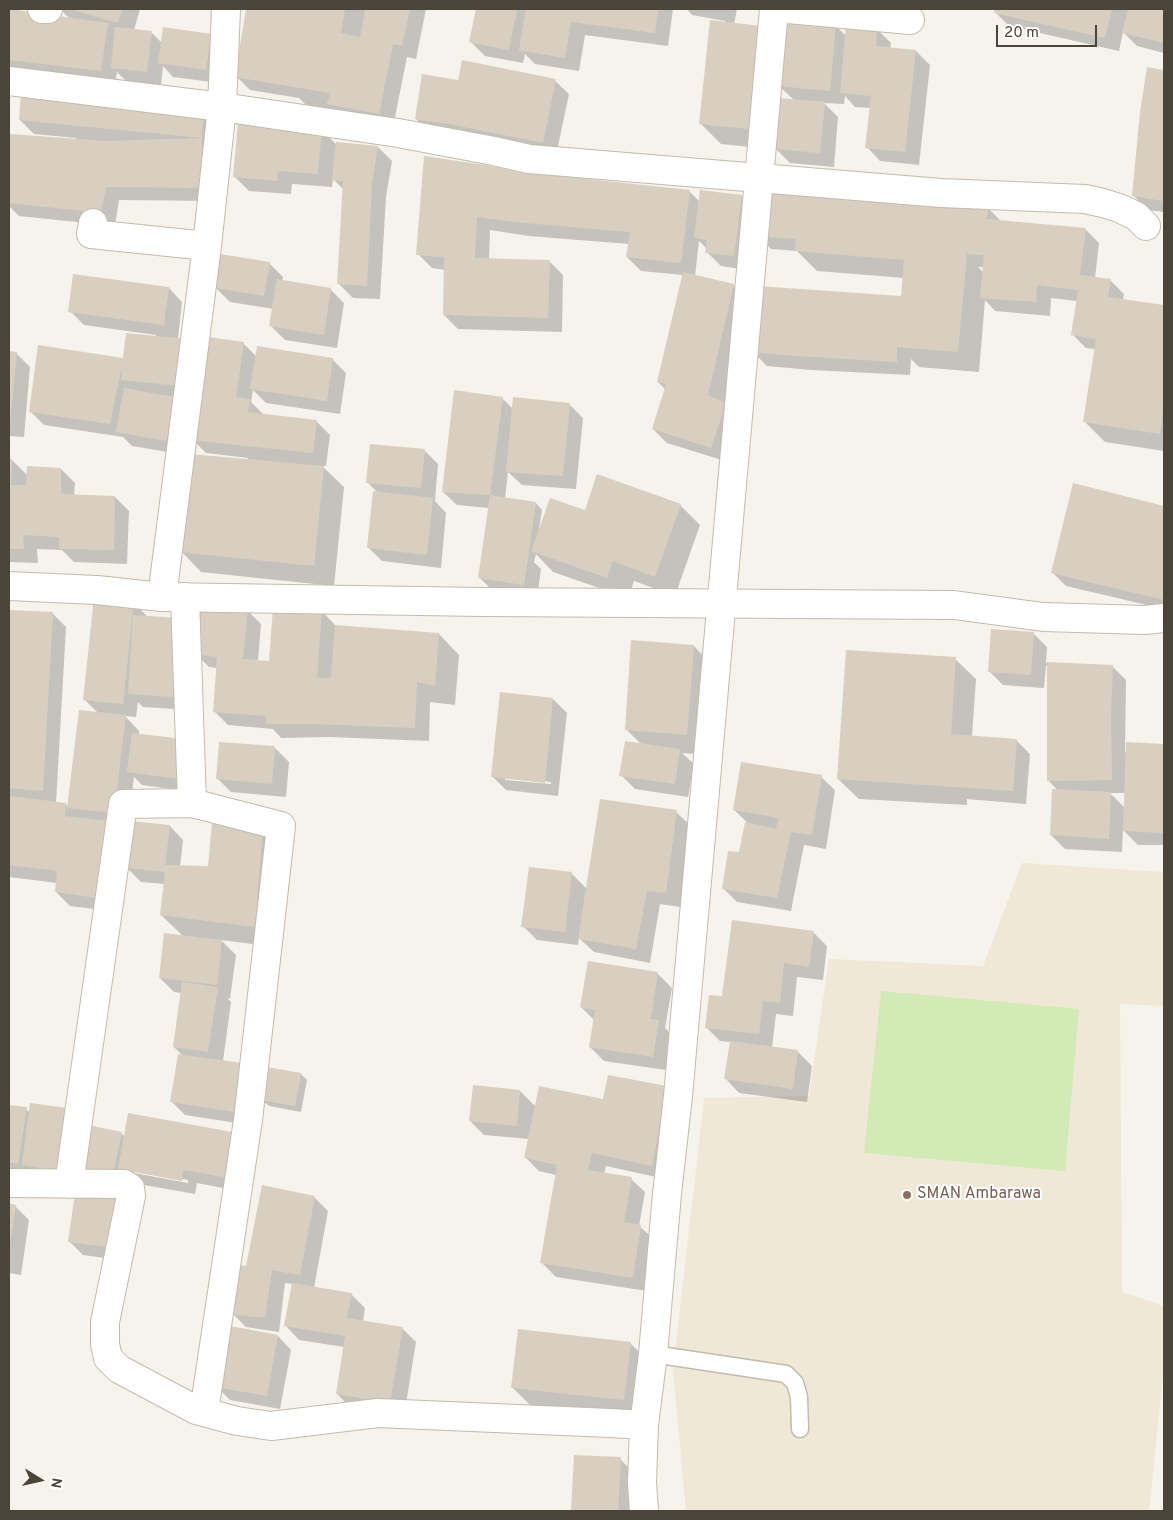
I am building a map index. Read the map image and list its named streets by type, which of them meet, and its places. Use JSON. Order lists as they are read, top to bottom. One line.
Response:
{"places":["SMAN Ambarawa"],"scale_bar":"20 m","north":"right"}
